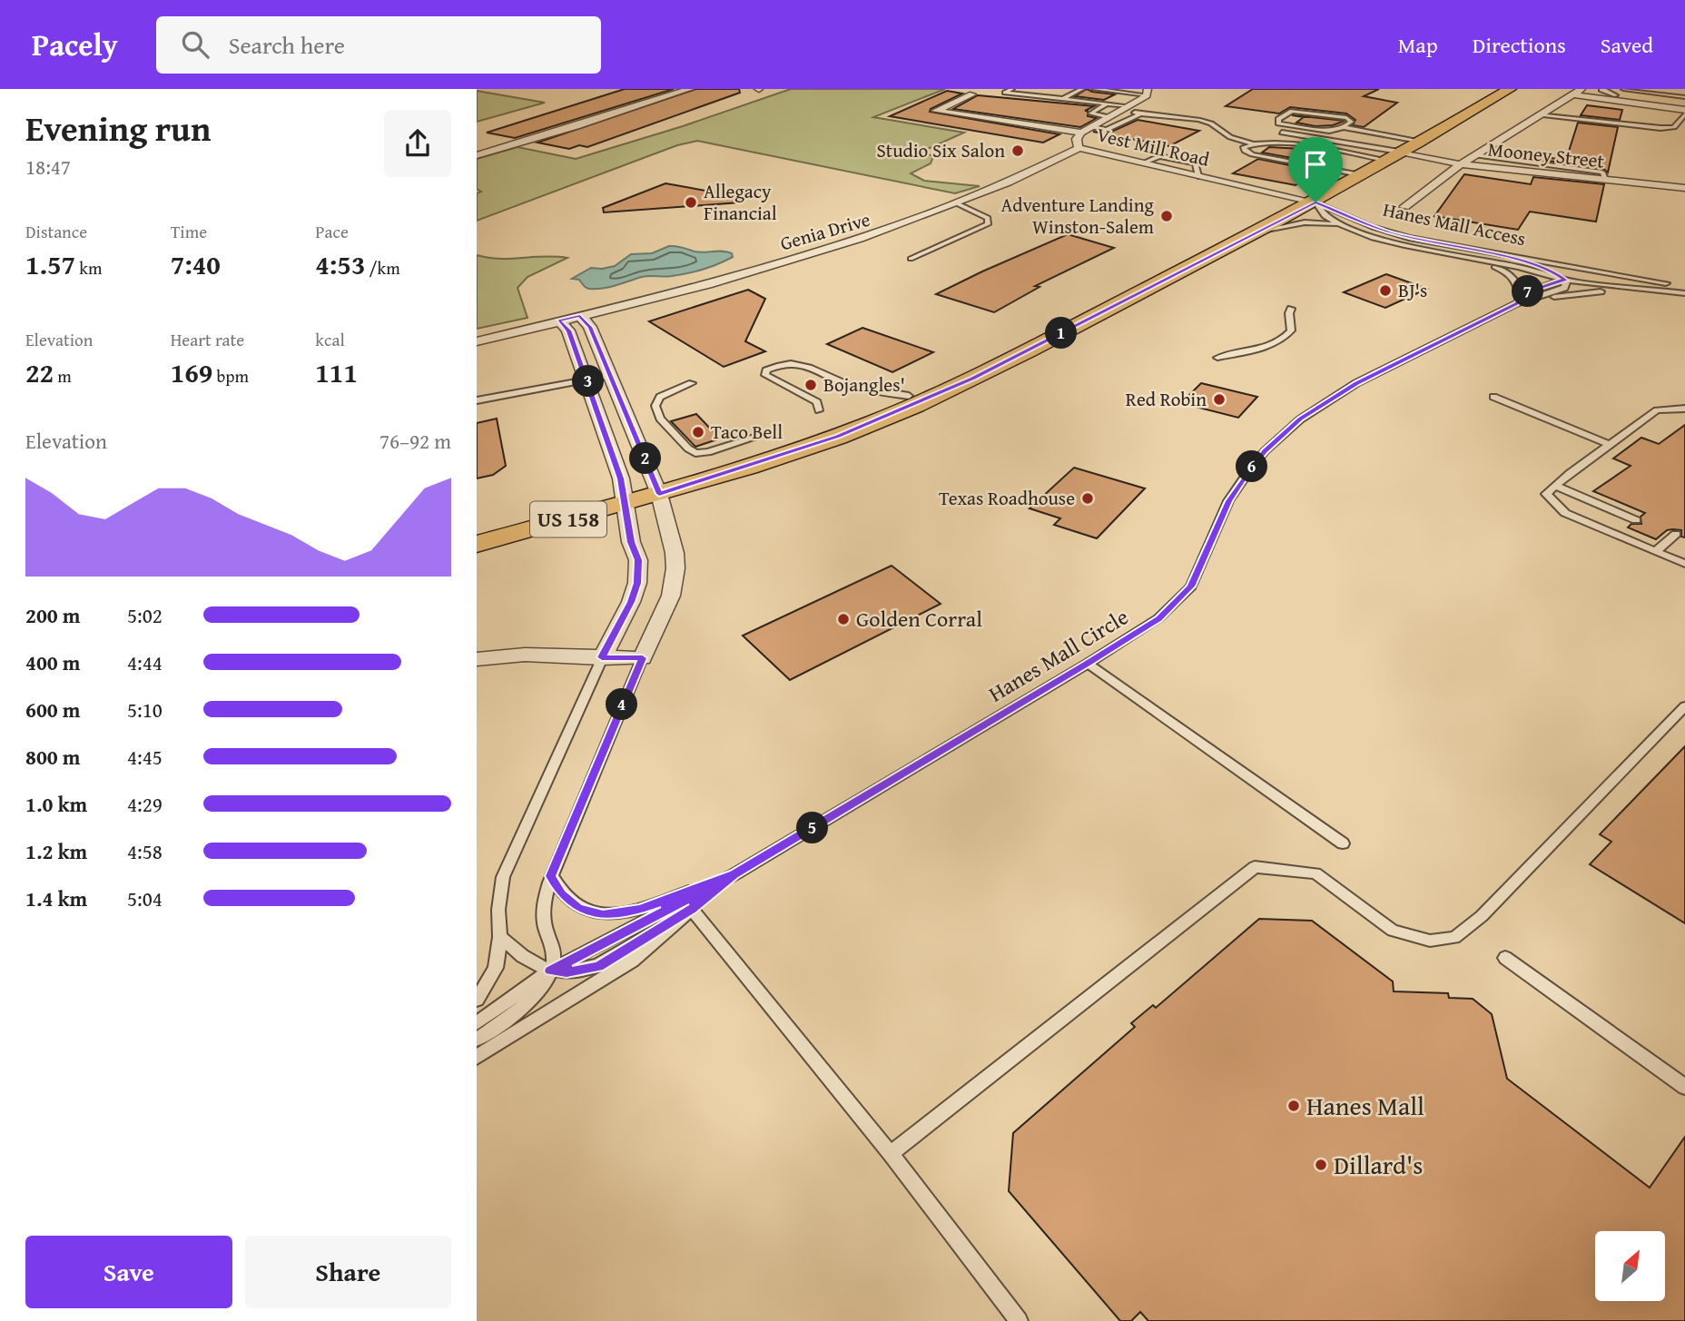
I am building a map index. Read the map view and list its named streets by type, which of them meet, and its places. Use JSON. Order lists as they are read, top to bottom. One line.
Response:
{"streets":{"main road":["US 158"],"street":["Vest Mill Road","Mooney Street","Genia Drive"],"lane":["Hanes Mall Access","Hanes Mall Circle"]},"crossings":[["Vest Mill Road","Hanes Mall Access"],["Vest Mill Road","Genia Drive"],["Vest Mill Road","US 158"],["Mooney Street","US 158"],["Hanes Mall Access","US 158"],["Hanes Mall Access","Hanes Mall Circle"]],"places":["Studio Six Salon","Allegacy Financial","Adventure Landing Winston-Salem","BJ's","Bojangles'","Red Robin","Taco Bell","Texas Roadhouse","Golden Corral","Hanes Mall","Dillard's"],"north":"top right","page":{"header":"Pacely","search":"Search here","nav":["Map","Directions","Saved"],"heading":["Evening run","18:47"],"stats":[["Distance","1.57 km"],["Time","7:40"],["Pace","4:53 /km"],["Elevation","22 m"],["Heart rate","169 bpm"],["kcal","111"]],"pins":["7","1","3","2","6","4","5"],"chart":["Elevation","76–92 m"],"list":[{"name":"200 m","note":"5:02"},{"name":"400 m","note":"4:44"},{"name":"600 m","note":"5:10"},{"name":"800 m","note":"4:45"},{"name":"1.0 km","note":"4:29"},{"name":"1.2 km","note":"4:58"},{"name":"1.4 km","note":"5:04"}],"buttons":["Save","Share"]}}
